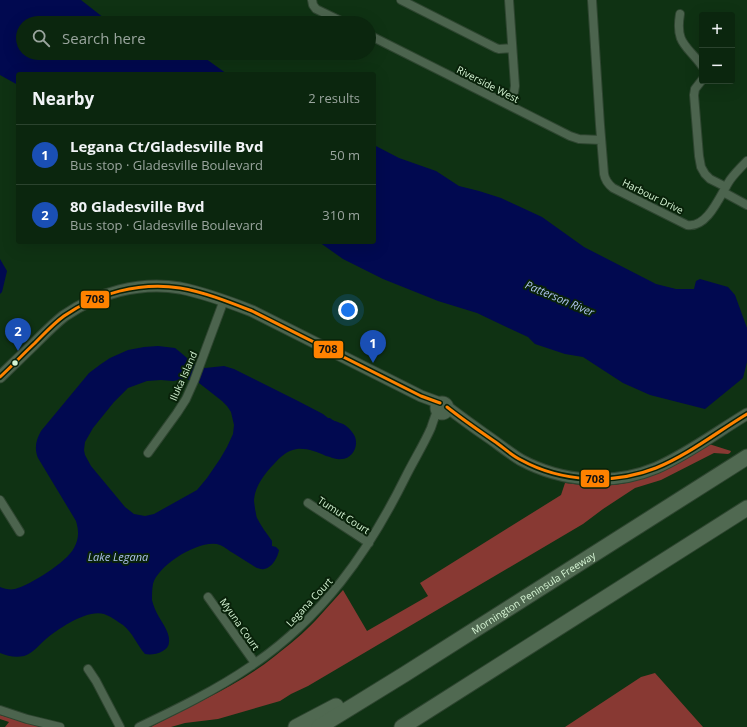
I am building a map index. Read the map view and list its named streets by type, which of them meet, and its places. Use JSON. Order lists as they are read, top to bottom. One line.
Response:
{"streets":{"highway":["Mornington Peninsula Freeway"],"street":["Riverside West","Harbour Drive","Iluka Island","Tumut Court","Legana Court","Myuna Court"]},"crossings":[["Riverside West","Harbour Drive"],["Tumut Court","Legana Court"],["Legana Court","Myuna Court"]],"water":["Patterson River","Lake Legana"],"lines":["transit line 708"],"page":{"map_buttons":["+","−"],"search":"Search here","heading":["Nearby","2 results"],"list":[{"mark":"1","name":"Legana Ct/Gladesville Bvd","note":"Bus stop · Gladesville Boulevard","value":"50 m"},{"mark":"2","name":"80 Gladesville Bvd","note":"Bus stop · Gladesville Boulevard","value":"310 m"}],"pins":["2","1"]}}
